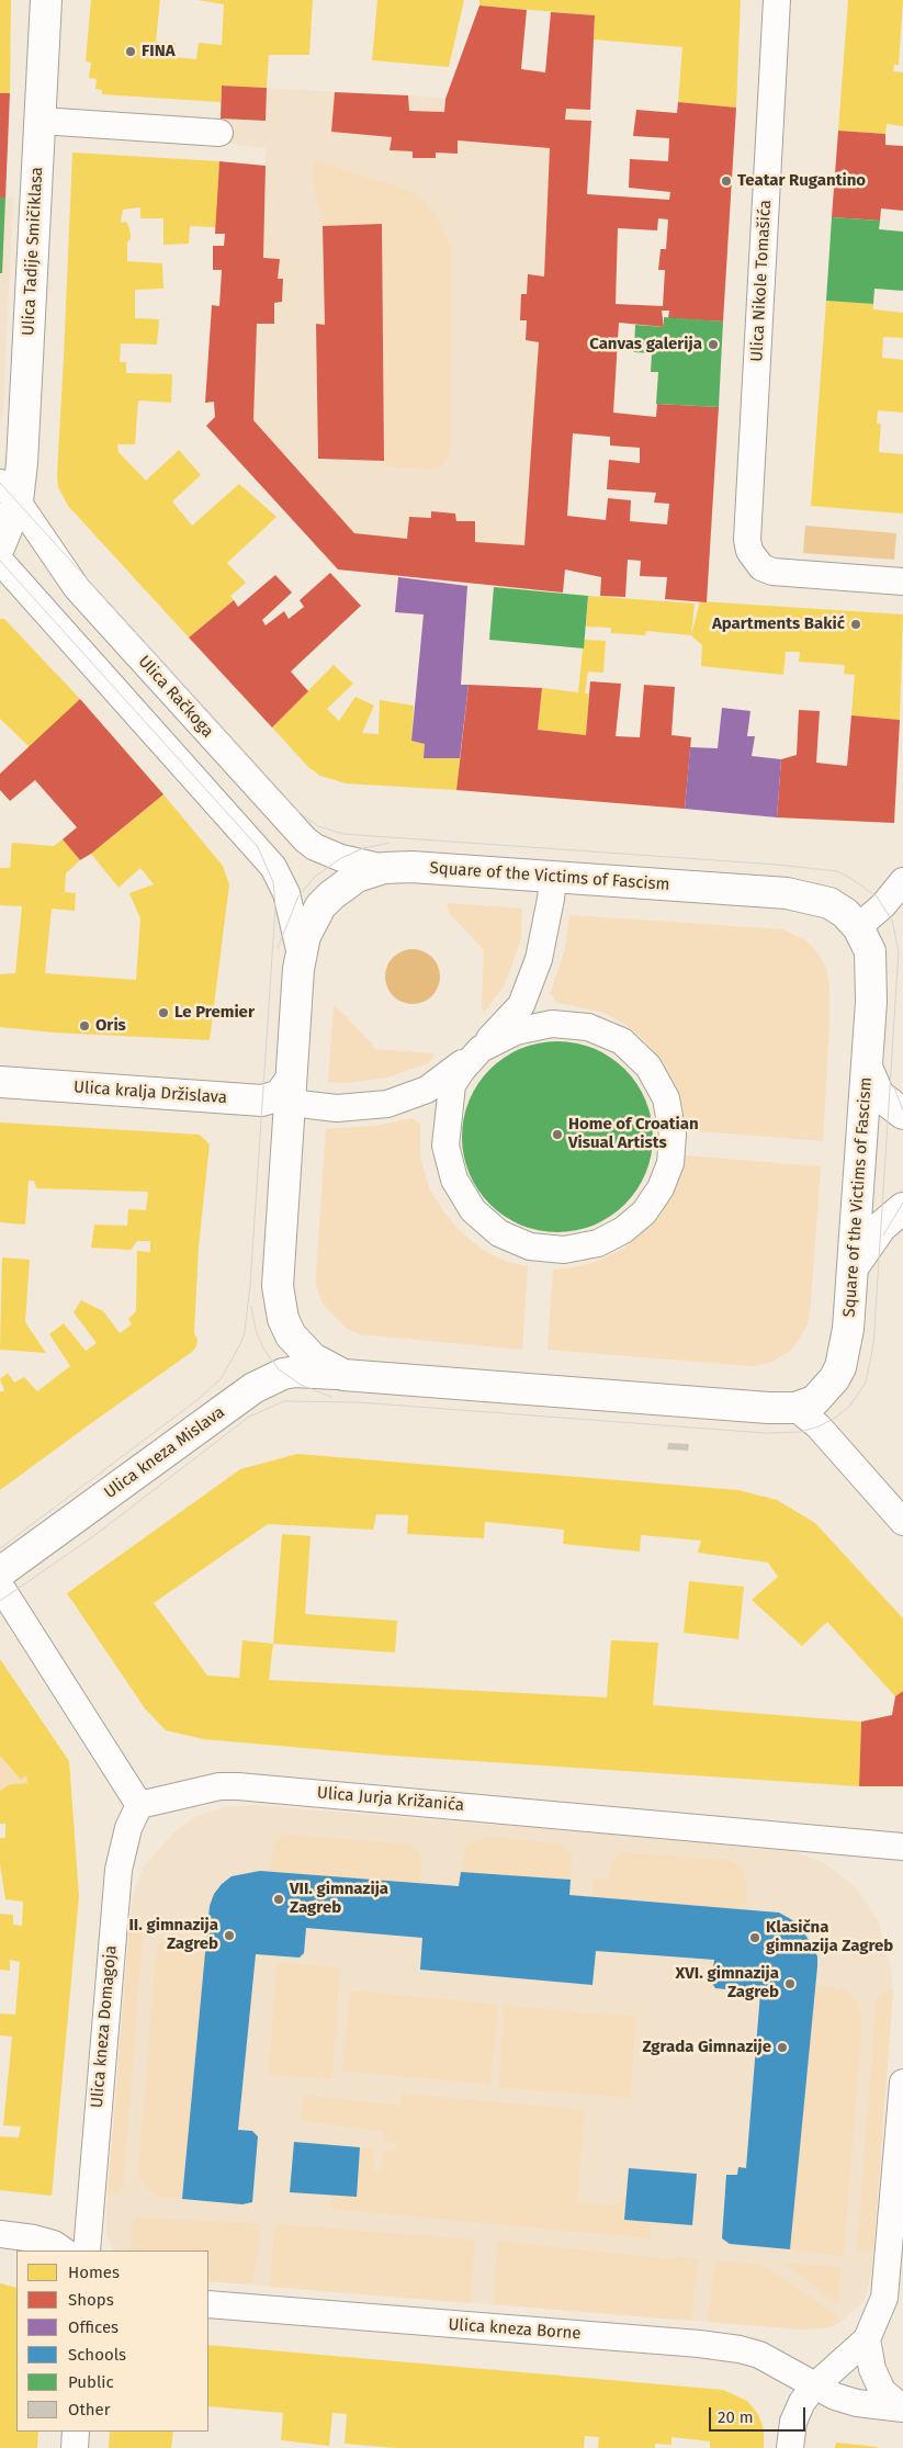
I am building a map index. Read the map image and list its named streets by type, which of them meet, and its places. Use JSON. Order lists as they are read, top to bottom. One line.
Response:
{"streets":{"main road":["Ulica Tadije Smičiklasa","Square of the Victims of Fascism","Ulica kralja Držislava","Ulica kneza Mislava"],"street":["Ulica Nikole Tomašića","Ulica Račkoga","Ulica Jurja Križanića","Ulica kneza Domagoja","Ulica kneza Borne"]},"crossings":[["Ulica Tadije Smičiklasa","Ulica Račkoga"],["Ulica Račkoga","Square of the Victims of Fascism"],["Square of the Victims of Fascism","Ulica kralja Držislava"],["Square of the Victims of Fascism","Ulica kneza Mislava"],["Ulica Jurja Križanića","Ulica kneza Domagoja"]],"places":["FINA","Teatar Rugantino","Canvas galerija","Apartments Bakić","Le Premier","Oris","Home of Croatian Visual Artists","VII. gimnazija Zagreb","II. gimnazija Zagreb","Klasična gimnazija Zagreb","XVI. gimnazija Zagreb","Zgrada Gimnazije"],"legend":["Homes","Shops","Offices","Schools","Public","Other"],"scale_bar":"20 m"}
